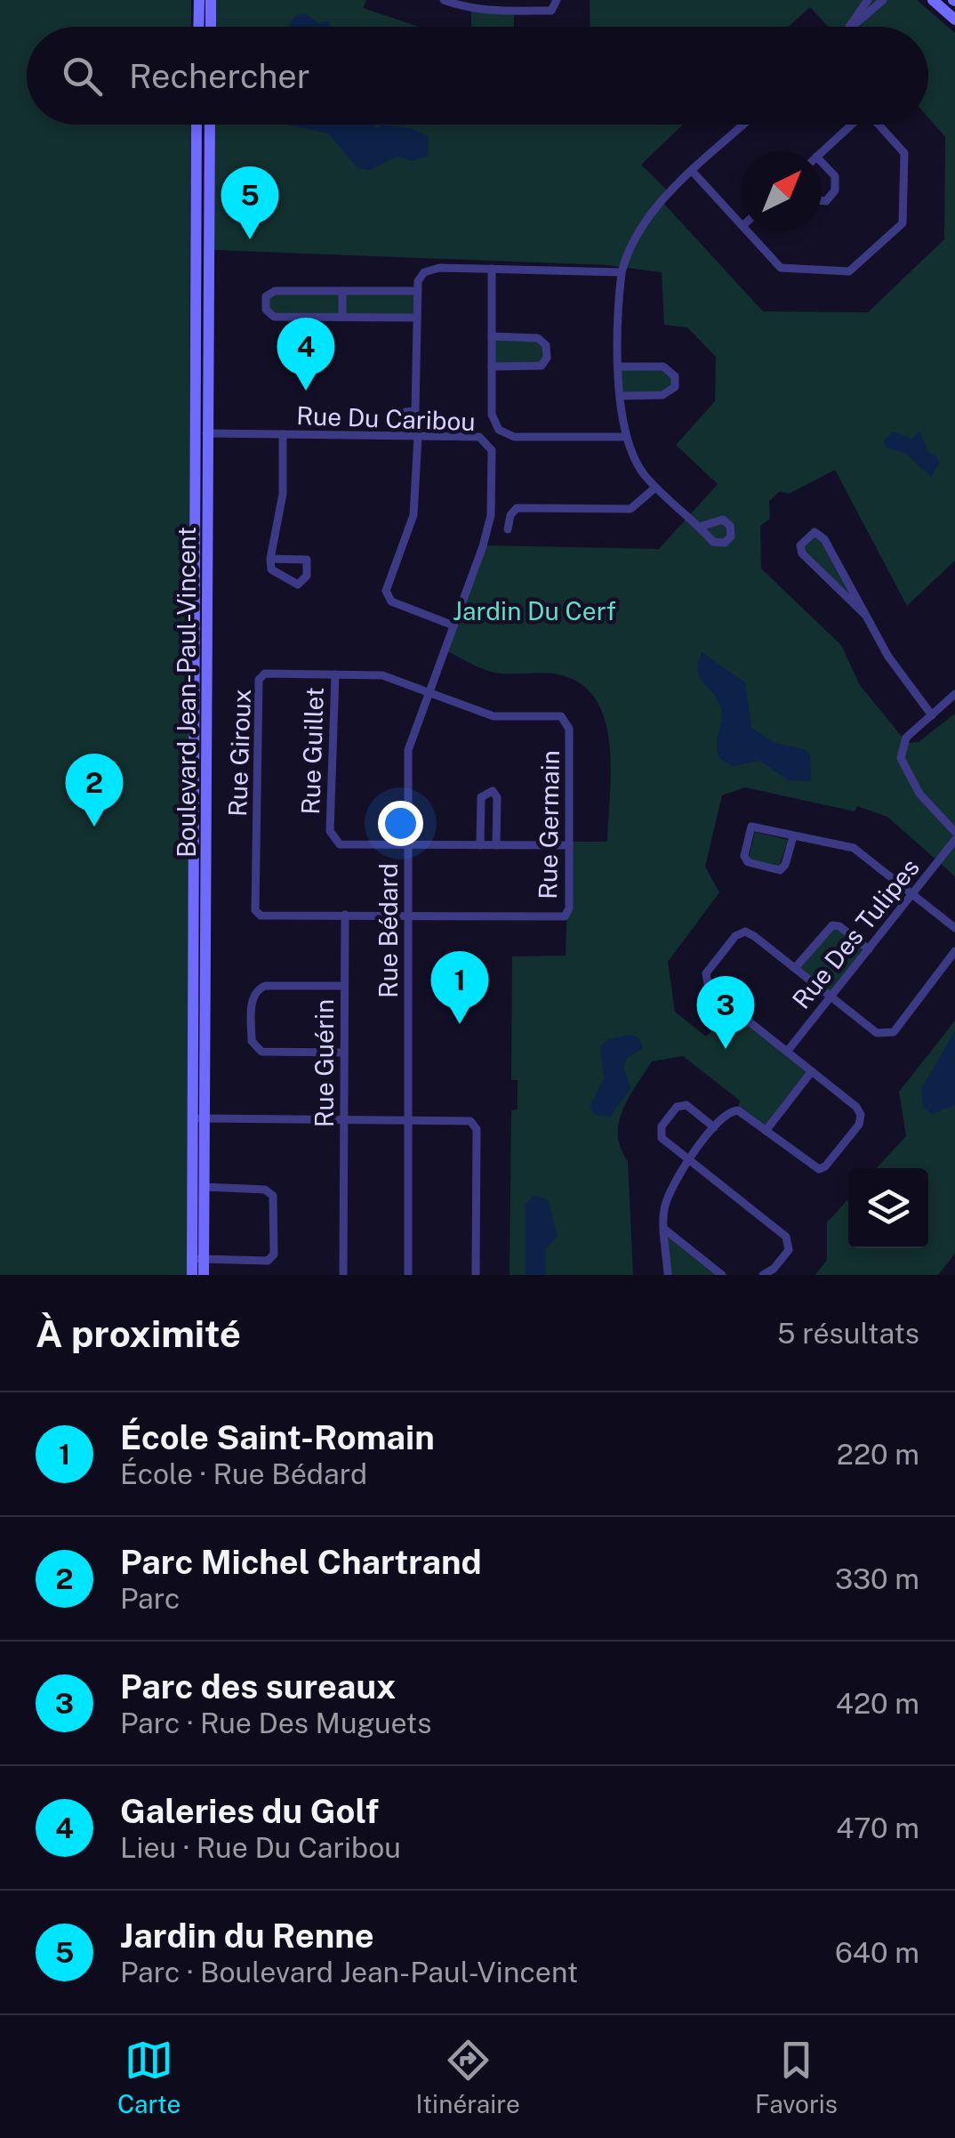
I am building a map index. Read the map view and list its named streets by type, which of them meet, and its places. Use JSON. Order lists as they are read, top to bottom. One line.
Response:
{"streets":{"street":["Rue Du Caribou","Boulevard Jean-Paul-Vincent","Rue Guillet","Rue Giroux","Rue Germain","Rue Bédard","Rue Des Tulipes","Rue Guérin"]},"crossings":[["Rue Du Caribou","Boulevard Jean-Paul-Vincent"],["Rue Du Caribou","Rue Bédard"],["Rue Guillet","Rue Giroux"],["Rue Guillet","Rue Germain"],["Rue Guillet","Rue Bédard"],["Rue Giroux","Rue Germain"],["Rue Giroux","Rue Bédard"],["Rue Giroux","Rue Guérin"],["Rue Germain","Rue Bédard"]],"parks":["Jardin Du Cerf"],"north":"top right","page":{"search":"Rechercher","pins":["5","4","2","1","3"],"heading":["À proximité","5 résultats"],"list":[{"mark":"1","name":"École Saint-Romain","note":"École · Rue Bédard","value":"220 m"},{"mark":"2","name":"Parc Michel Chartrand","note":"Parc","value":"330 m"},{"mark":"3","name":"Parc des sureaux","note":"Parc · Rue Des Muguets","value":"420 m"},{"mark":"4","name":"Galeries du Golf","note":"Lieu · Rue Du Caribou","value":"470 m"},{"mark":"5","name":"Jardin du Renne","note":"Parc · Boulevard Jean-Paul-Vincent","value":"640 m"}],"nav":["Carte","Itinéraire","Favoris"]}}
